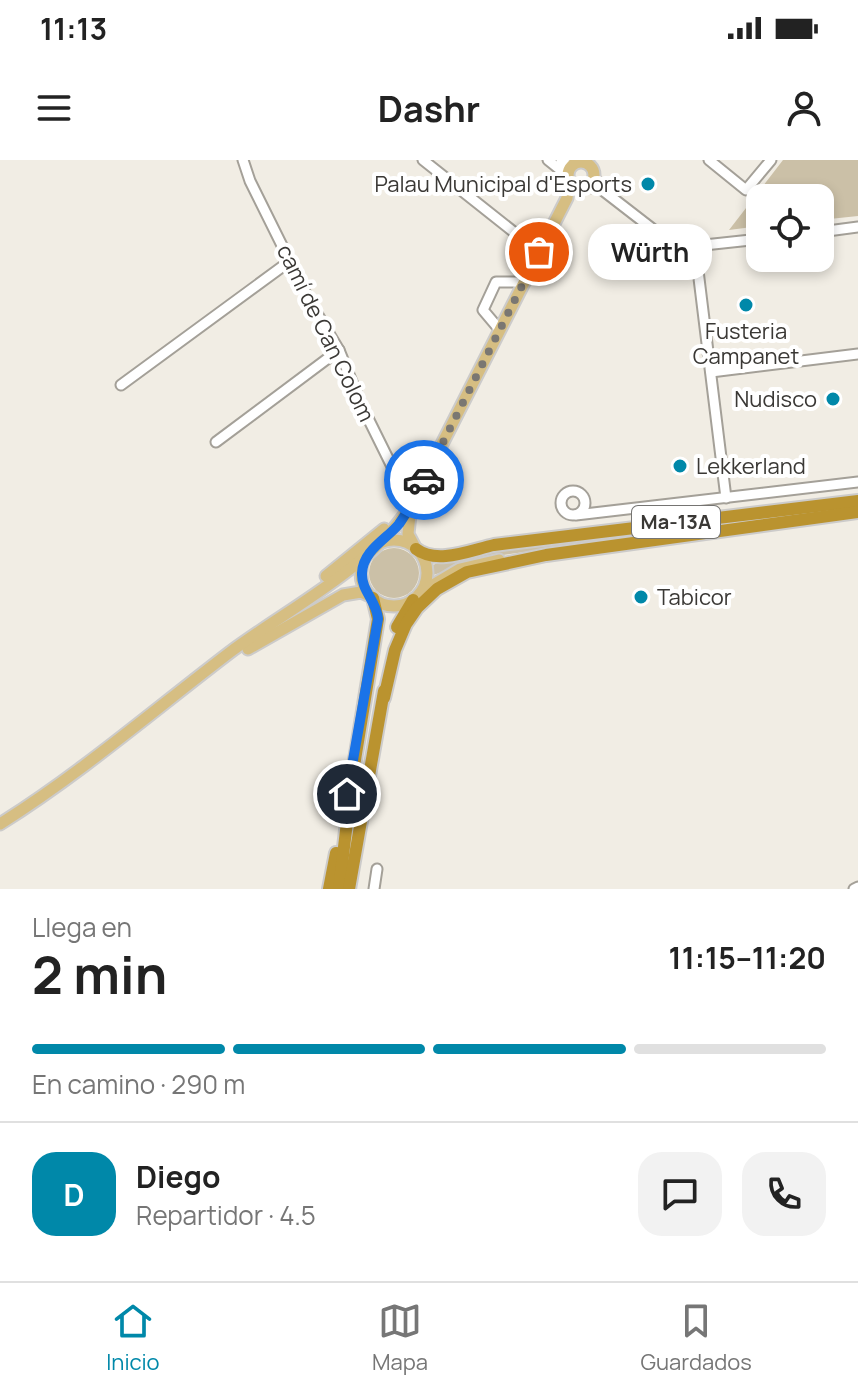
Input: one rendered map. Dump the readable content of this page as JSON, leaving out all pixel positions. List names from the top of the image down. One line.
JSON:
{"streets":{"highway":["Ma-13A"],"street":["camí de Can Colom"]},"places":["Palau Municipal d'Esports","Würth","Fusteria Campanet","Nudisco","Lekkerland","Tabicor"],"page":{"status":"11:13","header":"Dashr","bubble":"Würth","heading":["2 min","Llega en","11:15–11:20"],"panel":["Diego","Repartidor · 4.5"],"bar":"En camino · 290 m","round":"D","tabs":["Inicio","Mapa","Guardados"]}}
